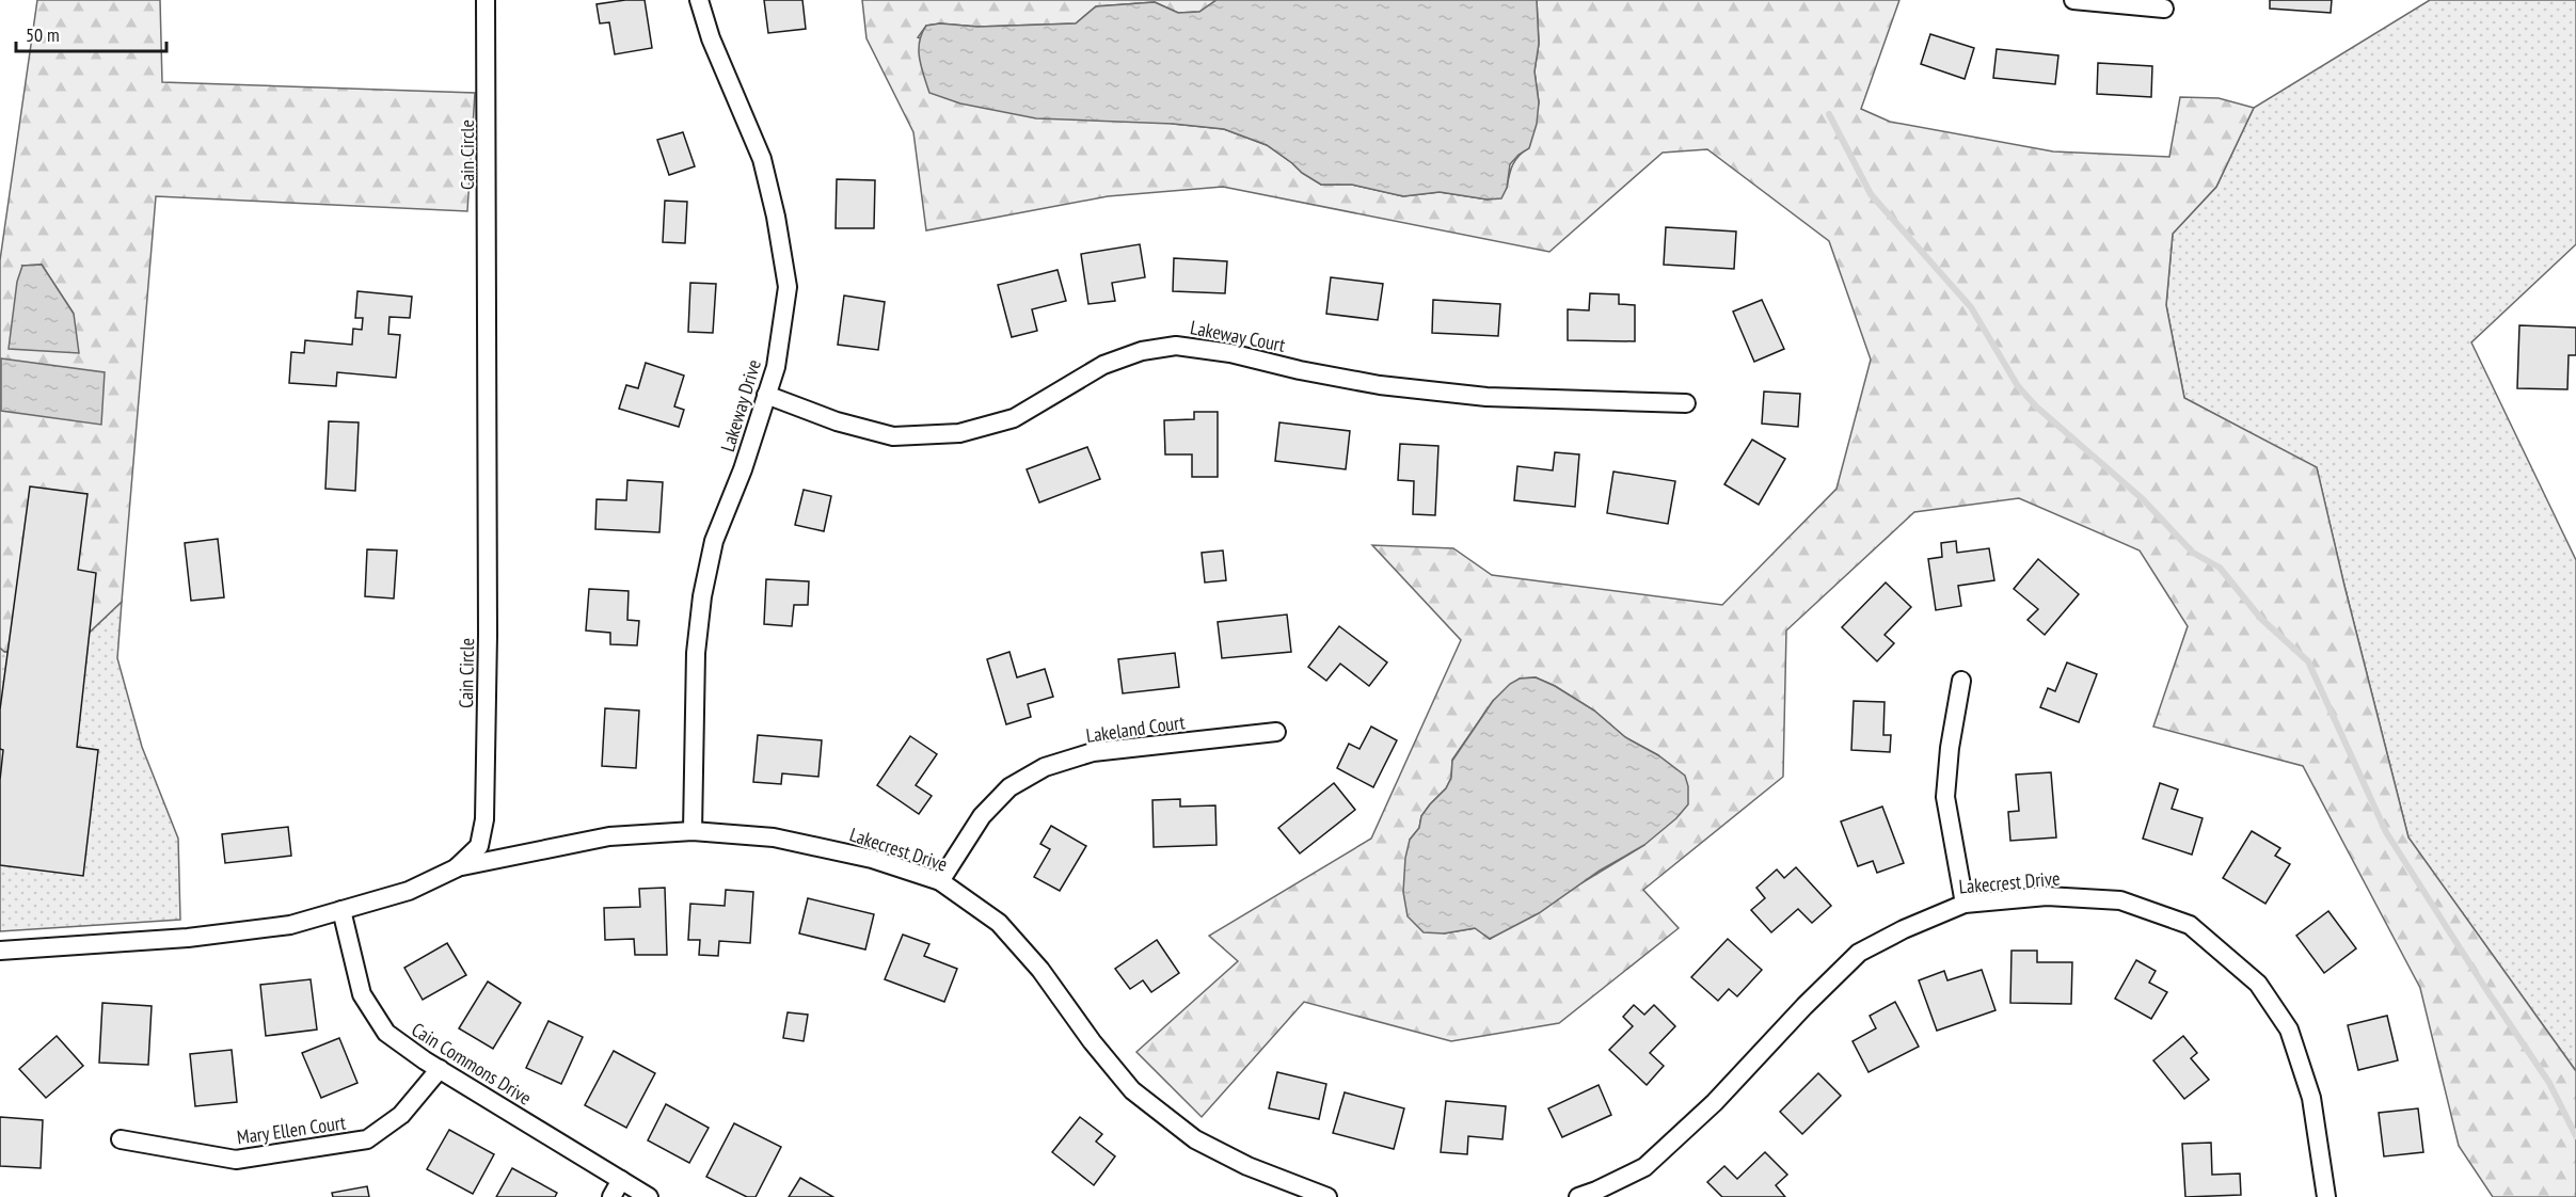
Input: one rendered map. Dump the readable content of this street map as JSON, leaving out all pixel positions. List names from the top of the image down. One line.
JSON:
{"streets":{"street":["Cain Circle","Lakeway Court","Lakeway Drive","Lakeland Court","Lakecrest Drive","Cain Commons Drive","Mary Ellen Court"]},"crossings":[["Cain Circle","Lakecrest Drive"],["Cain Circle","Cain Commons Drive"],["Lakeway Court","Lakeway Drive"],["Lakeway Drive","Lakecrest Drive"],["Lakeland Court","Lakecrest Drive"],["Cain Commons Drive","Mary Ellen Court"]],"scale_bar":"50 m"}
